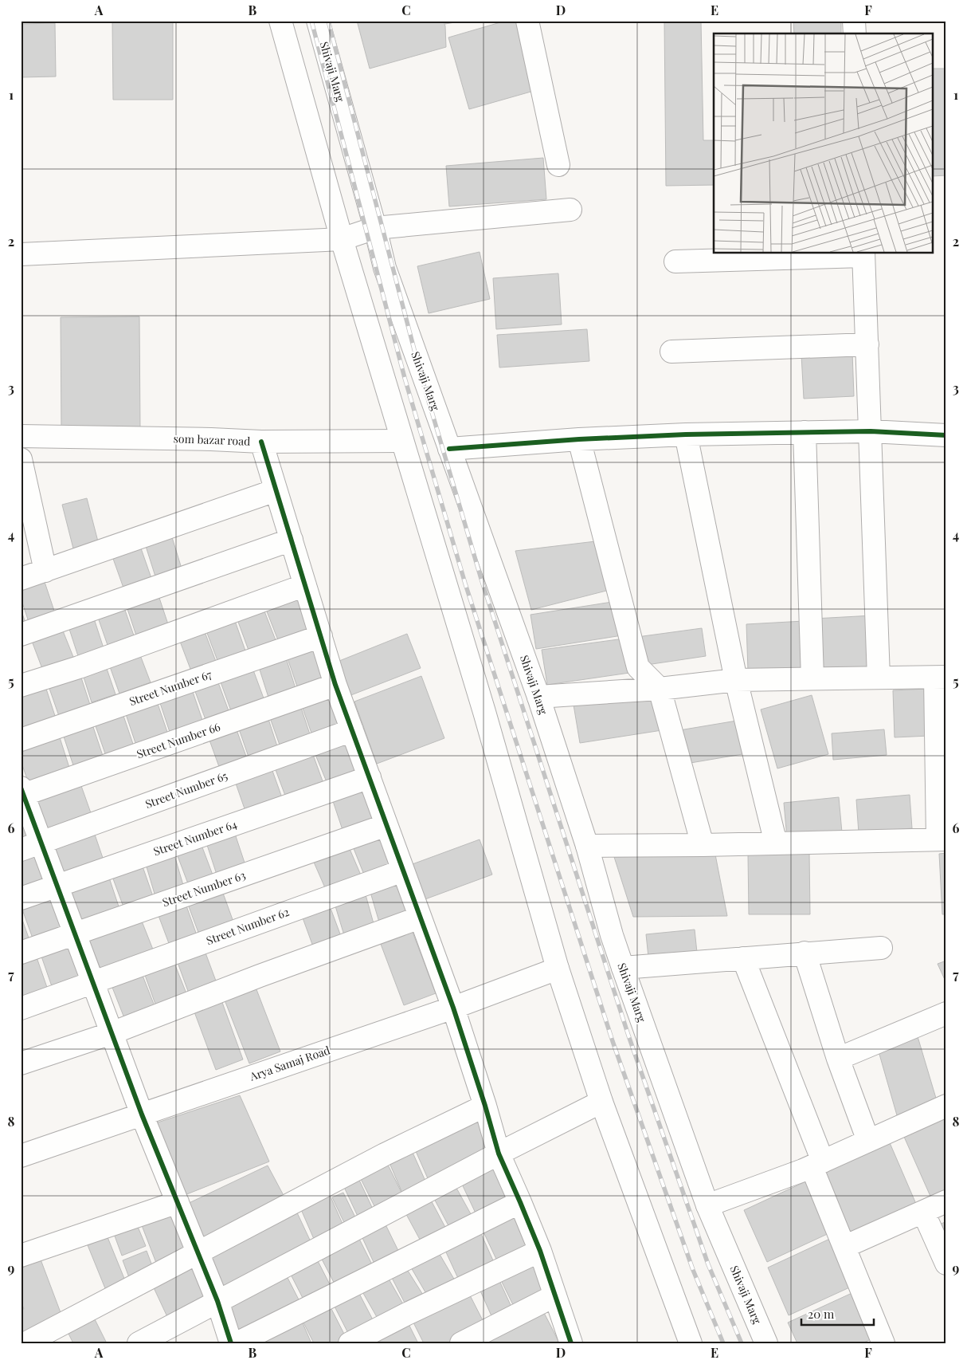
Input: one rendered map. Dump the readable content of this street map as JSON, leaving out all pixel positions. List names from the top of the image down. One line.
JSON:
{"streets":{"street":["Shivaji Marg","som bazar road","Street Number 67","Street Number 66","Street Number 65","Street Number 64","Street Number 63","Street Number 62","Arya Samaj Road"]},"scale_bar":"20 m","grid":{"columns":["A","B","C","D","E","F"],"rows":["1","2","3","4","5","6","7","8","9"]}}
